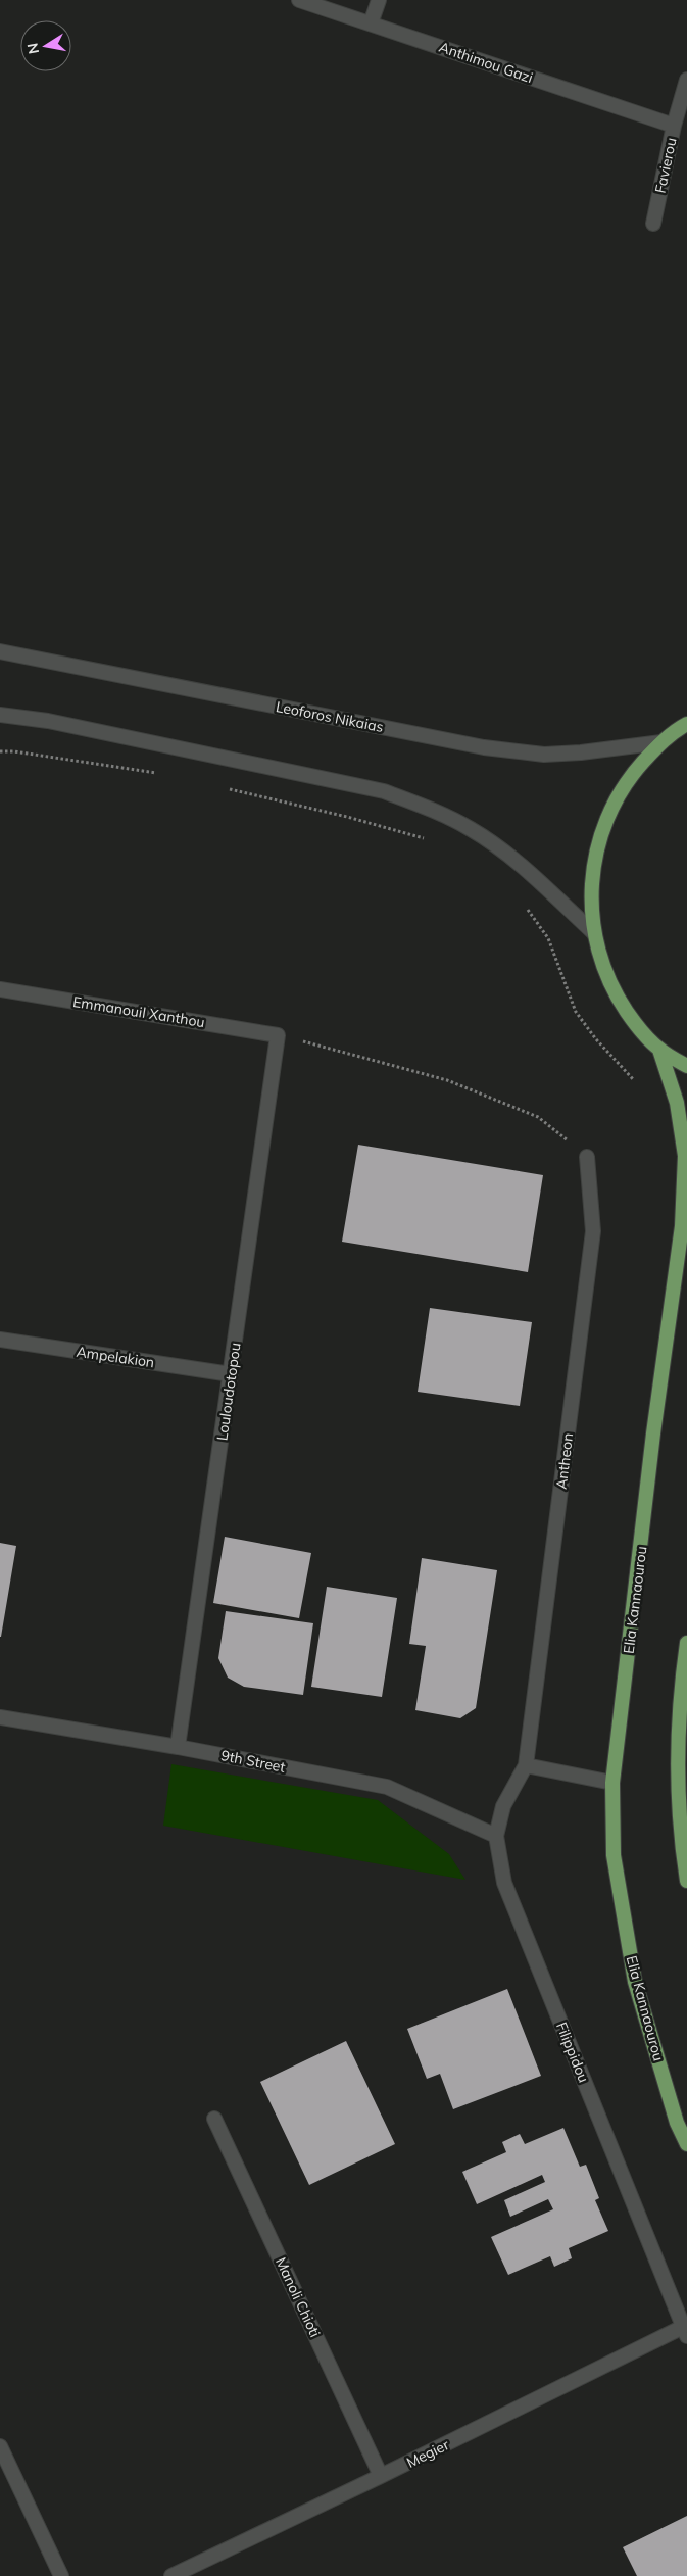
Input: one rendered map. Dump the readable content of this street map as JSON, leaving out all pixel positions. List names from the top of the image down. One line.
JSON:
{"streets":{"main road":["Elia Kannaourou"],"street":["Anthimou Gazi","Favierou","Leoforos Nikaias","Emmanouil Xanthou","Ampelakion","Louloudotopou","Antheon","9th Street","Filippidou","Manoli Chioti","Megier"]},"crossings":[["Anthimou Gazi","Favierou"],["Emmanouil Xanthou","Louloudotopou"],["Ampelakion","Louloudotopou"],["Louloudotopou","9th Street"],["Antheon","Filippidou"],["9th Street","Filippidou"],["Filippidou","Megier"],["Manoli Chioti","Megier"]],"north":"left"}
